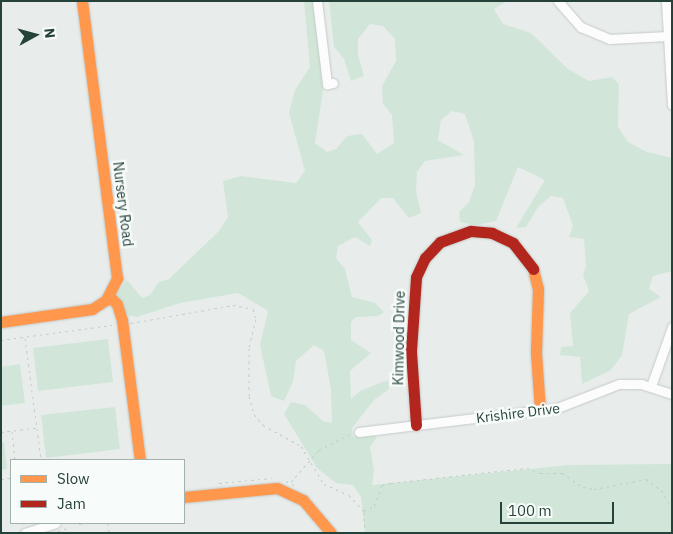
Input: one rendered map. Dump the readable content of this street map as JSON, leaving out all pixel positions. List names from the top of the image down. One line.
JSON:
{"streets":{"street":["Nursery Road","Kimwood Drive","Krishire Drive"]},"crossings":[["Kimwood Drive","Krishire Drive"]],"legend":["Slow","Jam"],"scale_bar":"100 m","north":"right"}
